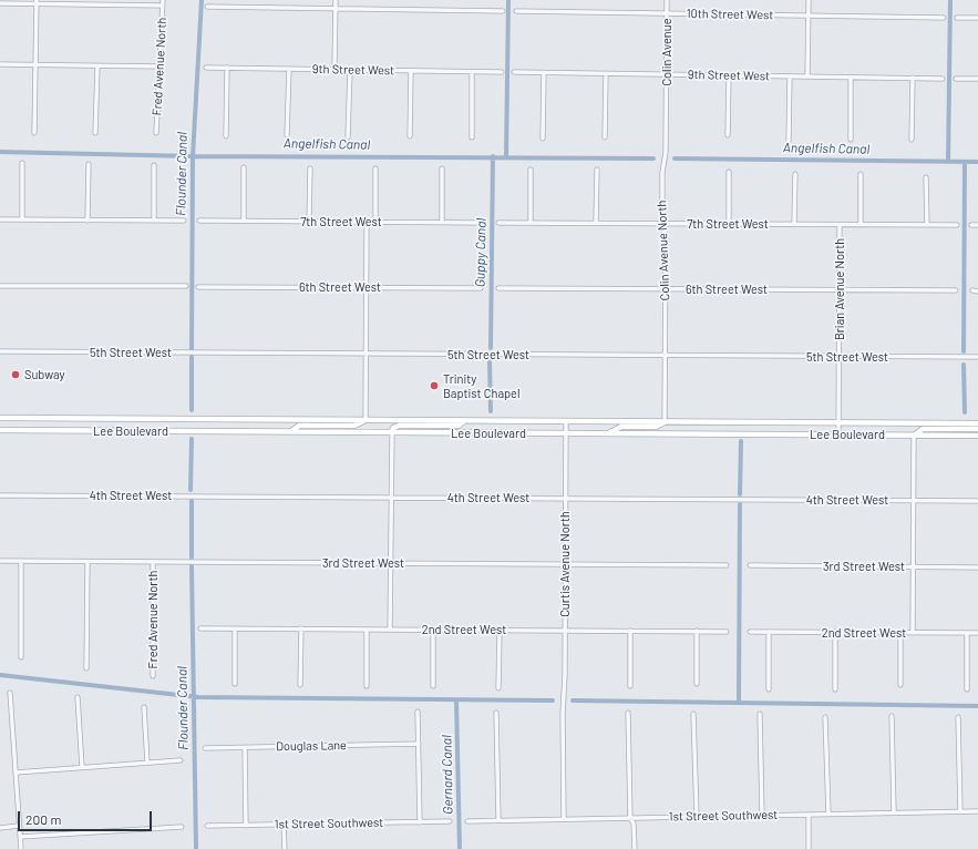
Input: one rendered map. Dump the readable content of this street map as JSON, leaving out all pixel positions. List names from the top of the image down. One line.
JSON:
{"streets":{"main road":["Lee Boulevard"],"street":["10th Street West","Colin Avenue","Fred Avenue North","9th Street West","7th Street West","Colin Avenue North","6th Street West","Brian Avenue North","5th Street West","4th Street West","3rd Street West","Curtis Avenue North","2nd Street West","Douglas Lane","1st Street Southwest"]},"crossings":[["10th Street West","Colin Avenue"],["Colin Avenue","9th Street West"],["Colin Avenue","Colin Avenue North"],["Fred Avenue North","3rd Street West"],["7th Street West","Colin Avenue North"],["7th Street West","Brian Avenue North"],["Colin Avenue North","6th Street West"],["Colin Avenue North","5th Street West"],["Colin Avenue North","Lee Boulevard"],["6th Street West","Brian Avenue North"],["Brian Avenue North","5th Street West"],["Brian Avenue North","Lee Boulevard"],["Lee Boulevard","Curtis Avenue North"],["4th Street West","Curtis Avenue North"],["3rd Street West","Curtis Avenue North"],["Curtis Avenue North","2nd Street West"],["Curtis Avenue North","1st Street Southwest"]],"water":["Angelfish Canal","Flounder Canal","Guppy Canal","Gernard Canal"],"places":["Subway","Trinity Baptist Chapel"],"scale_bar":"200 m"}
